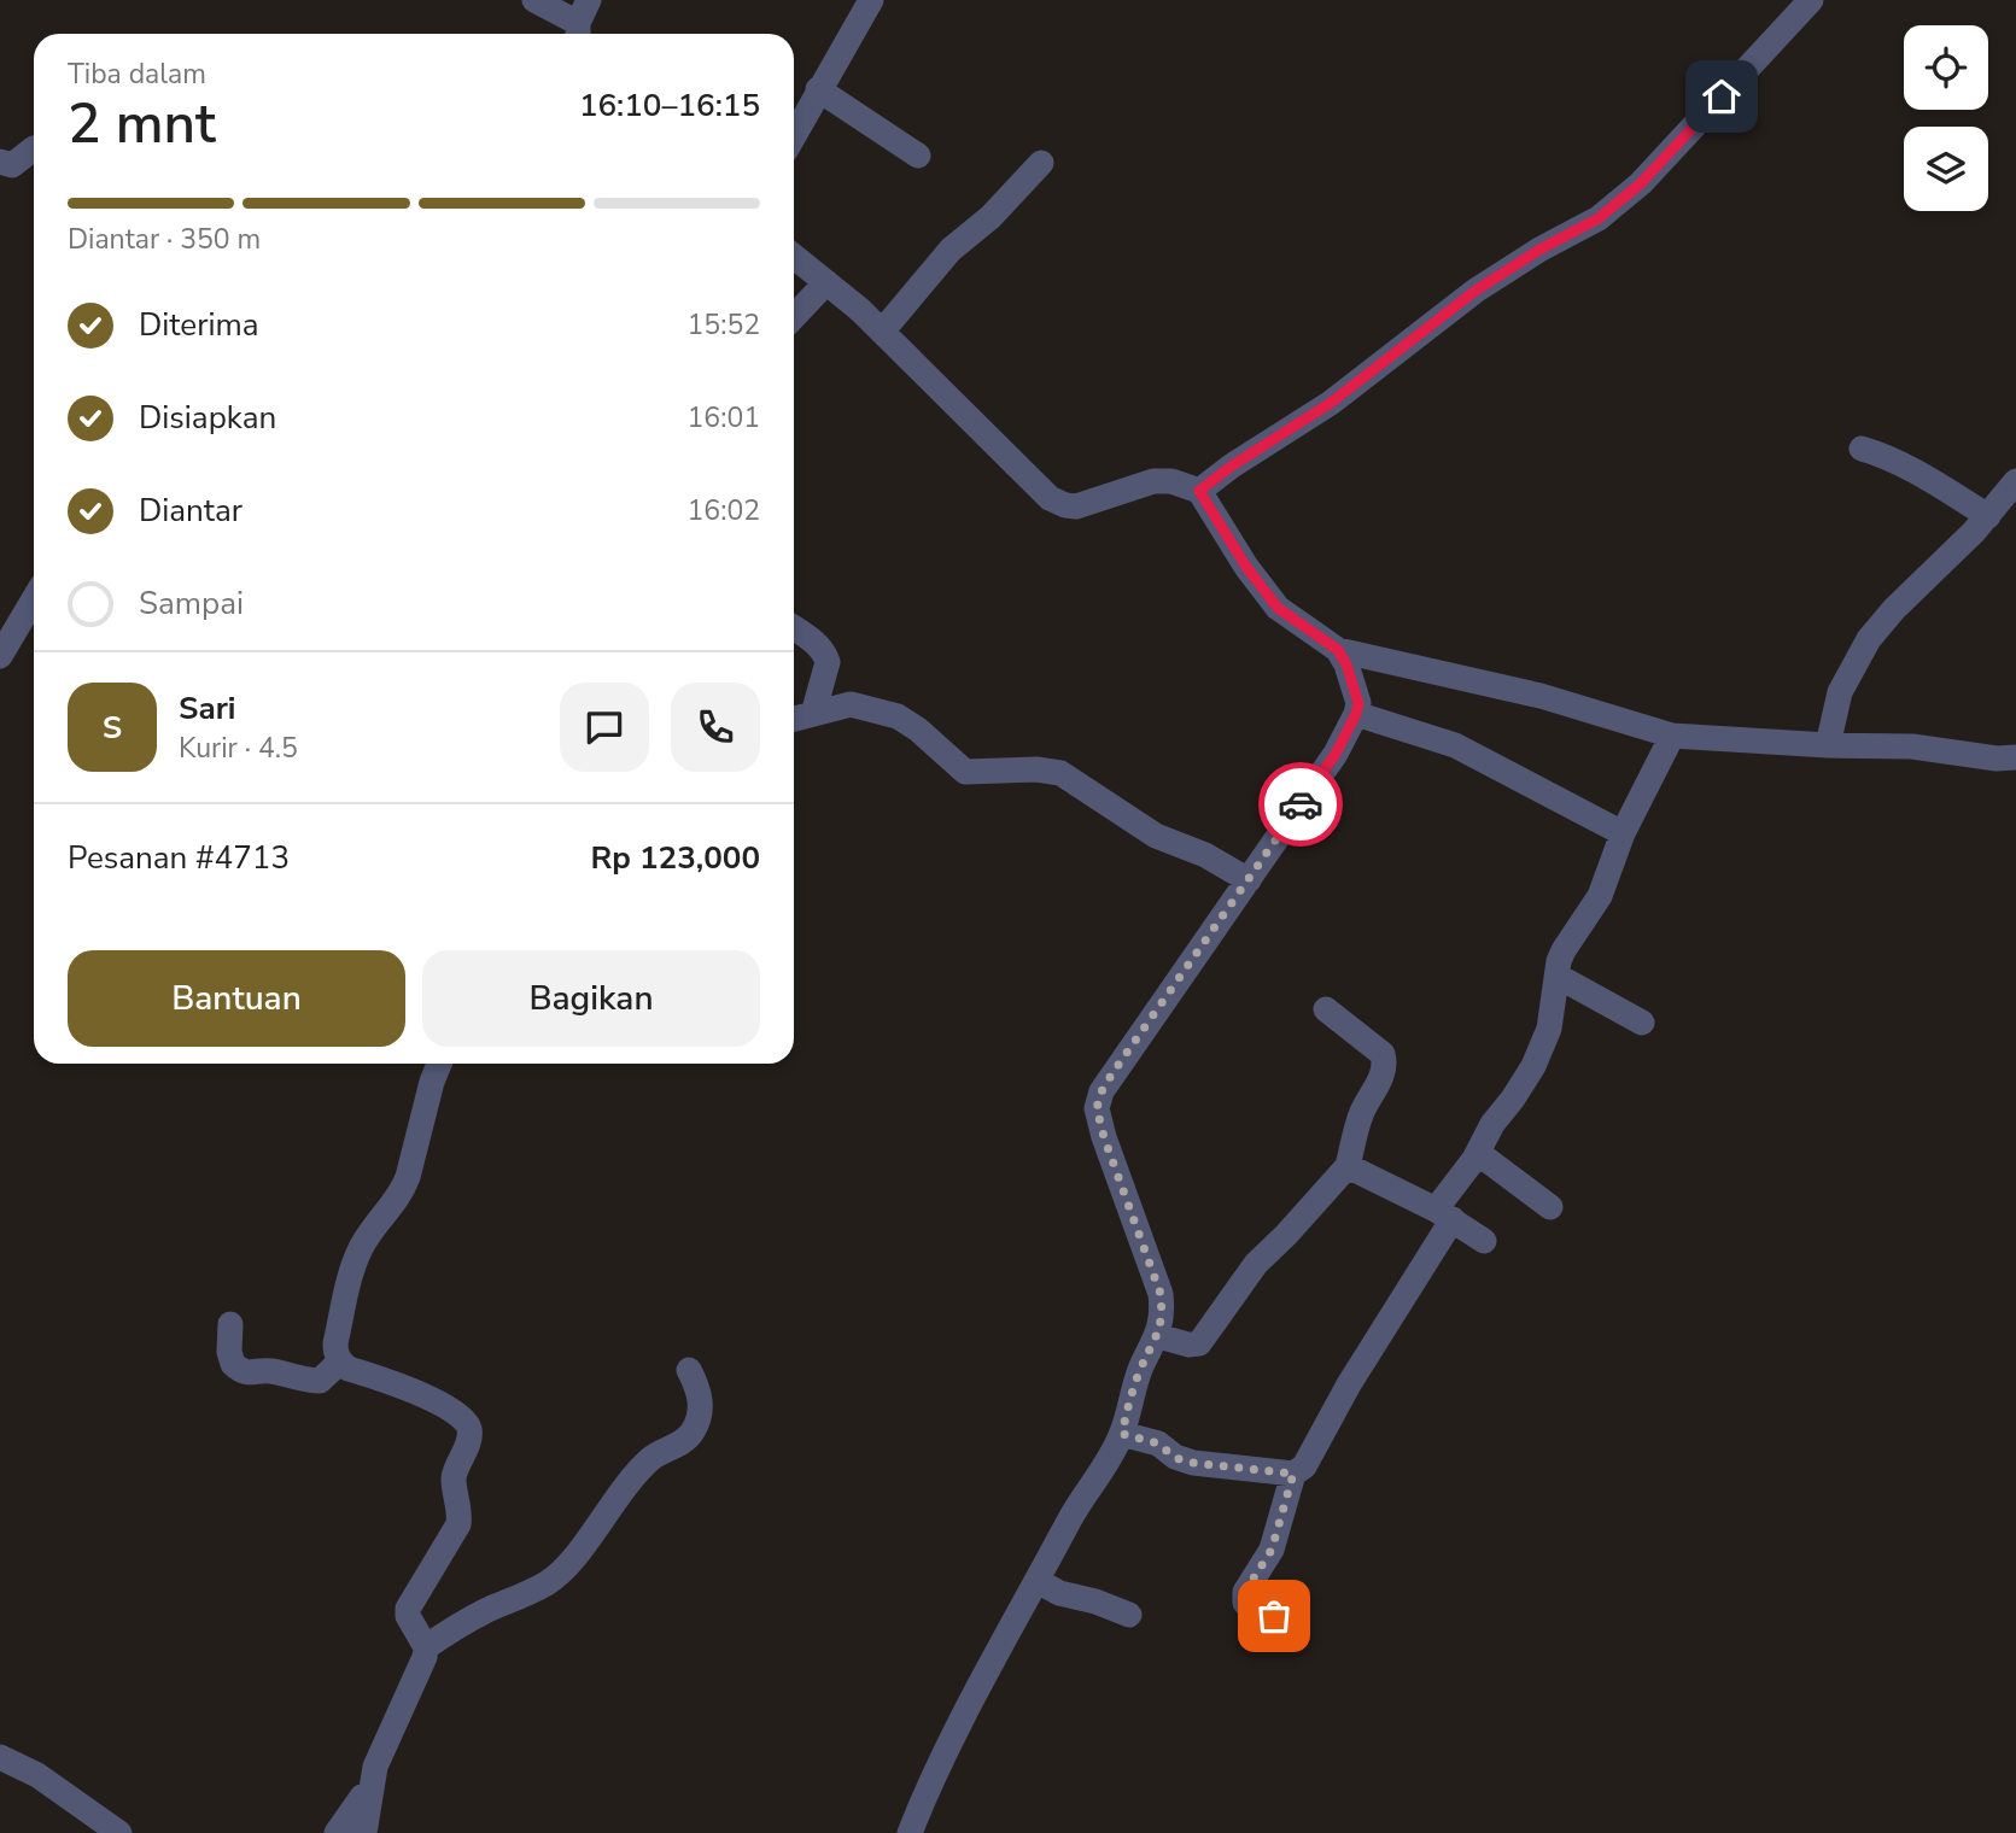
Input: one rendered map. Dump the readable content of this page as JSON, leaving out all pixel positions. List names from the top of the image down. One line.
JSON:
{"page":{"heading":["2 mnt","Tiba dalam","16:10–16:15"],"panel":["Sari","Kurir · 4.5","Pesanan #4713","Rp 123,000"],"bar":"Diantar · 350 m","list":[["Diterima","15:52"],["Disiapkan","16:01"],["Diantar","16:02"],"Sampai"],"round":"S","buttons":["Bantuan","Bagikan"]}}
